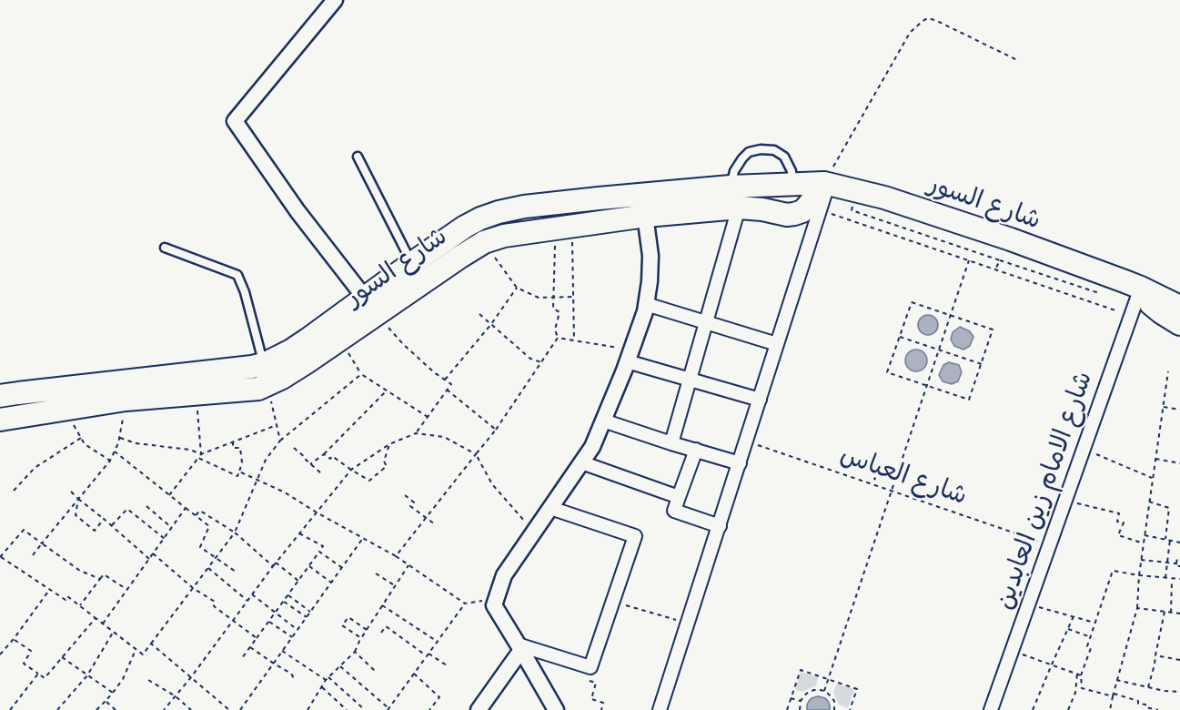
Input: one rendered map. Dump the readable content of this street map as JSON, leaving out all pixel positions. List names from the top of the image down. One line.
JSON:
{"streets":{"main road":["شارع السور"],"street":["شارع الامام زين العابدين"],"path":["شارع العباس"]},"crossings":[["شارع السور","شارع الامام زين العابدين"],["شارع العباس","شارع الامام زين العابدين"]]}
